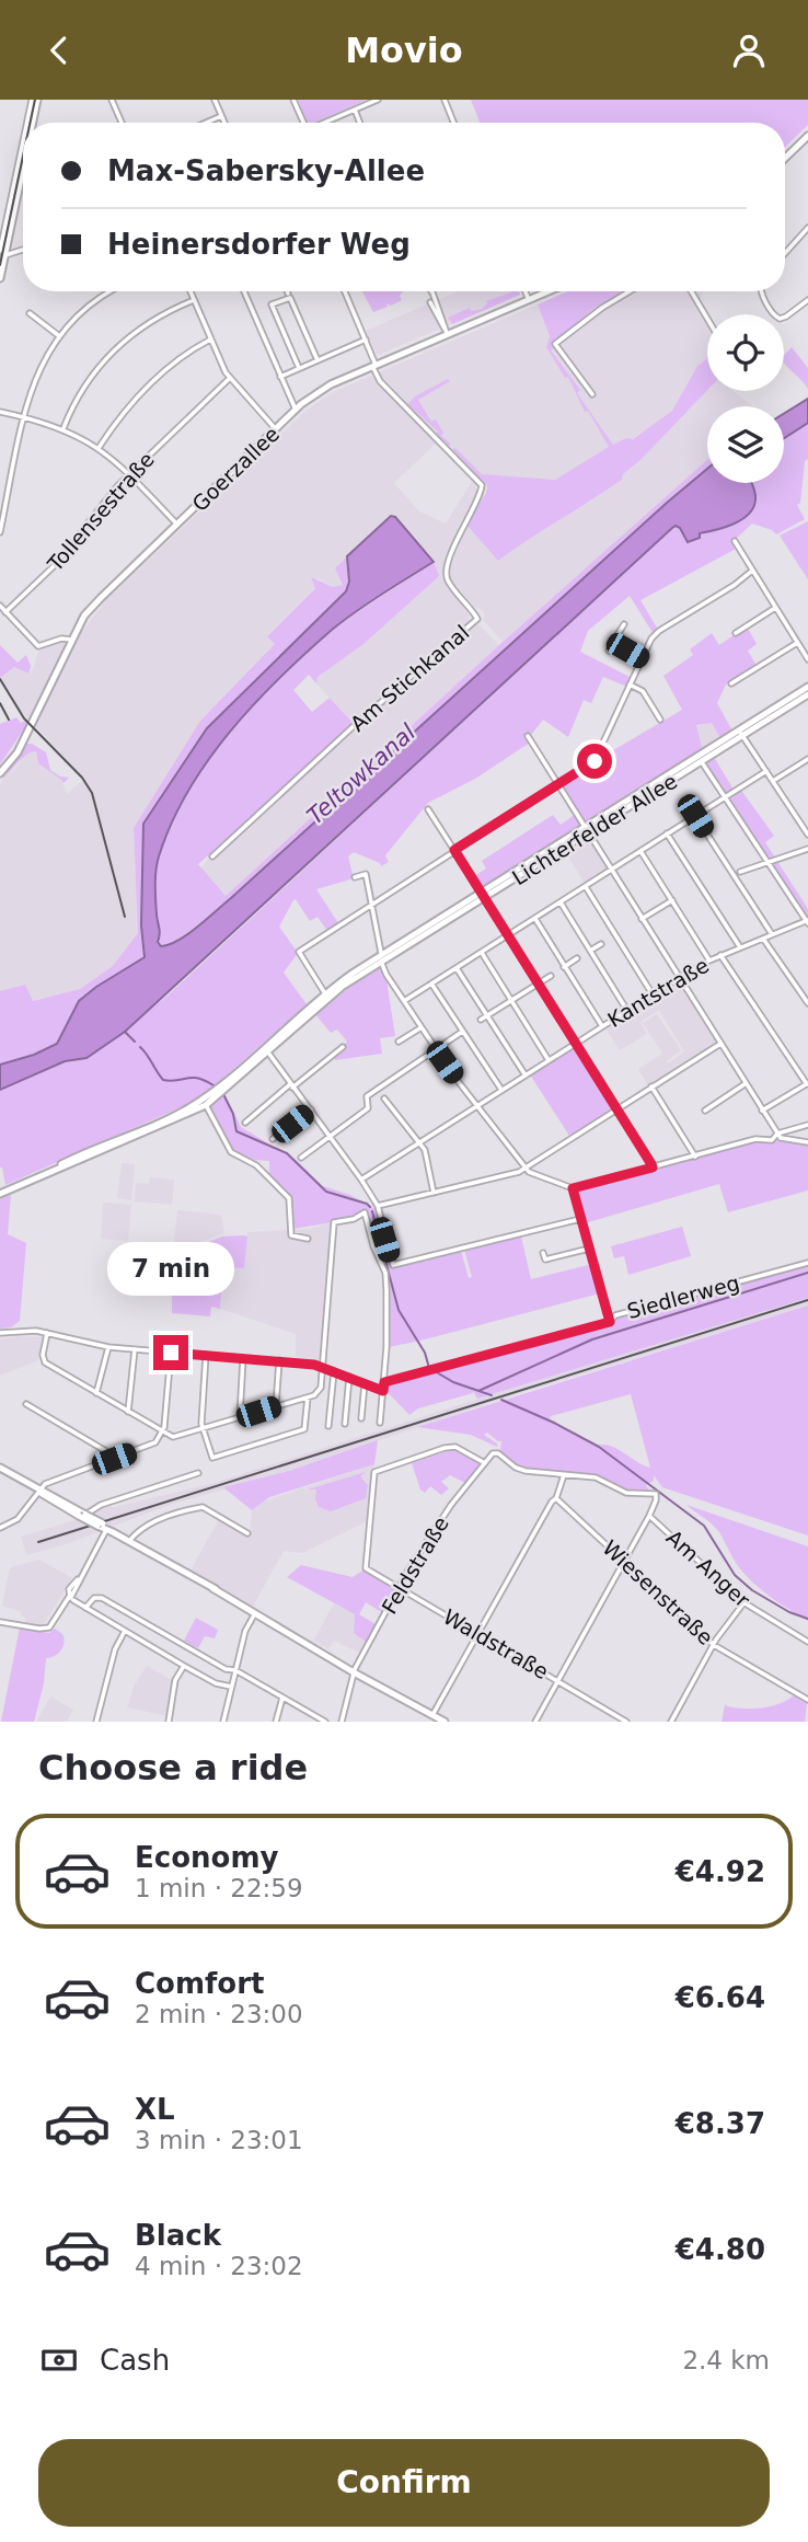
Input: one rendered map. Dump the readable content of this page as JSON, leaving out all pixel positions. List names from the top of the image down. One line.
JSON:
{"streets":{"main road":["Goerzallee","Lichterfelder Allee"],"street":["Tollensestraße","Am Stichkanal","Kantstraße","Siedlerweg","Feldstraße","Am Anger","Wiesenstraße","Waldstraße"]},"crossings":[["Goerzallee","Am Stichkanal"],["Feldstraße","Waldstraße"]],"water":["Teltowkanal"],"page":{"header":"Movio","banner":["Max-Sabersky-Allee","Heinersdorfer Weg"],"bubble":"7 min","heading":"Choose a ride","list":[{"name":"Economy","note":"1 min · 22:59","value":"€4.92"},{"name":"Comfort","note":"2 min · 23:00","value":"€6.64"},{"name":"XL","note":"3 min · 23:01","value":"€8.37"},{"name":"Black","note":"4 min · 23:02","value":"€4.80"}],"pay":["Cash","2.4 km"],"buttons":"Confirm"}}
